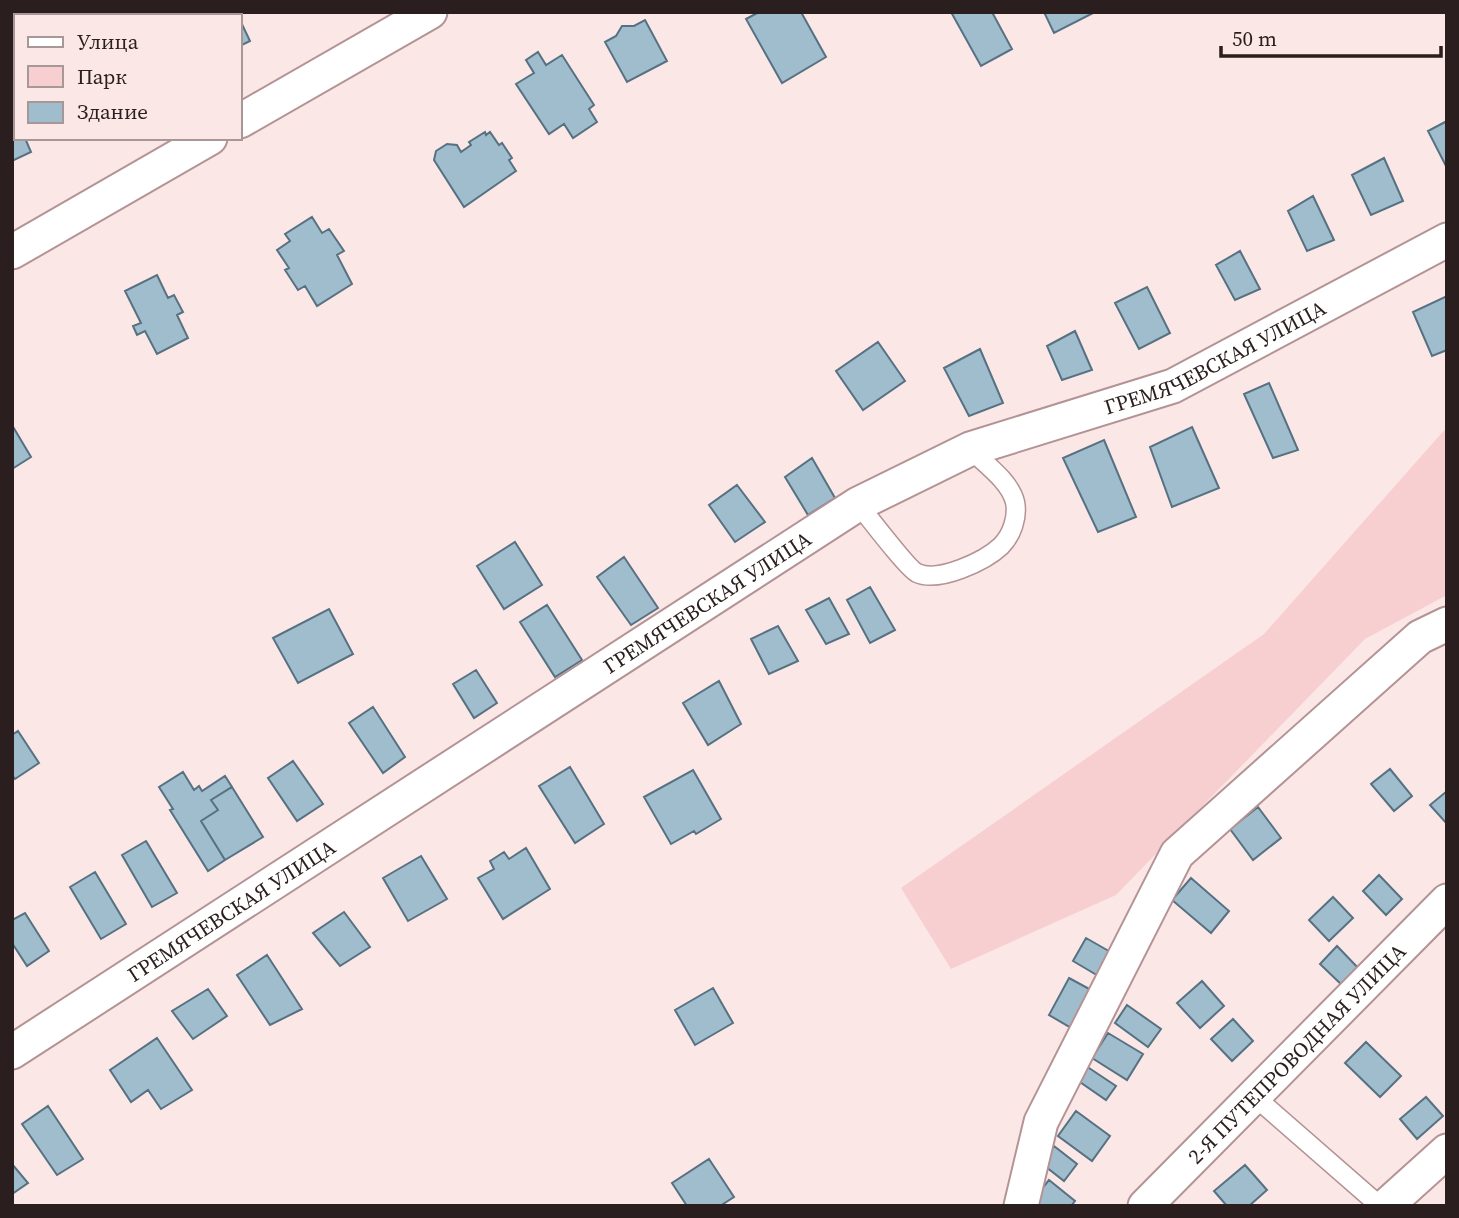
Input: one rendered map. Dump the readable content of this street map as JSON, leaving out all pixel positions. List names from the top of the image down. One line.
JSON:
{"streets":{"street":["ГРЕМЯЧЕВСКАЯ УЛИЦА","2-Я ПУТЕПРОВОДНАЯ УЛИЦА"]},"legend":["Улица","Парк","Здание"],"scale_bar":"50 m"}
